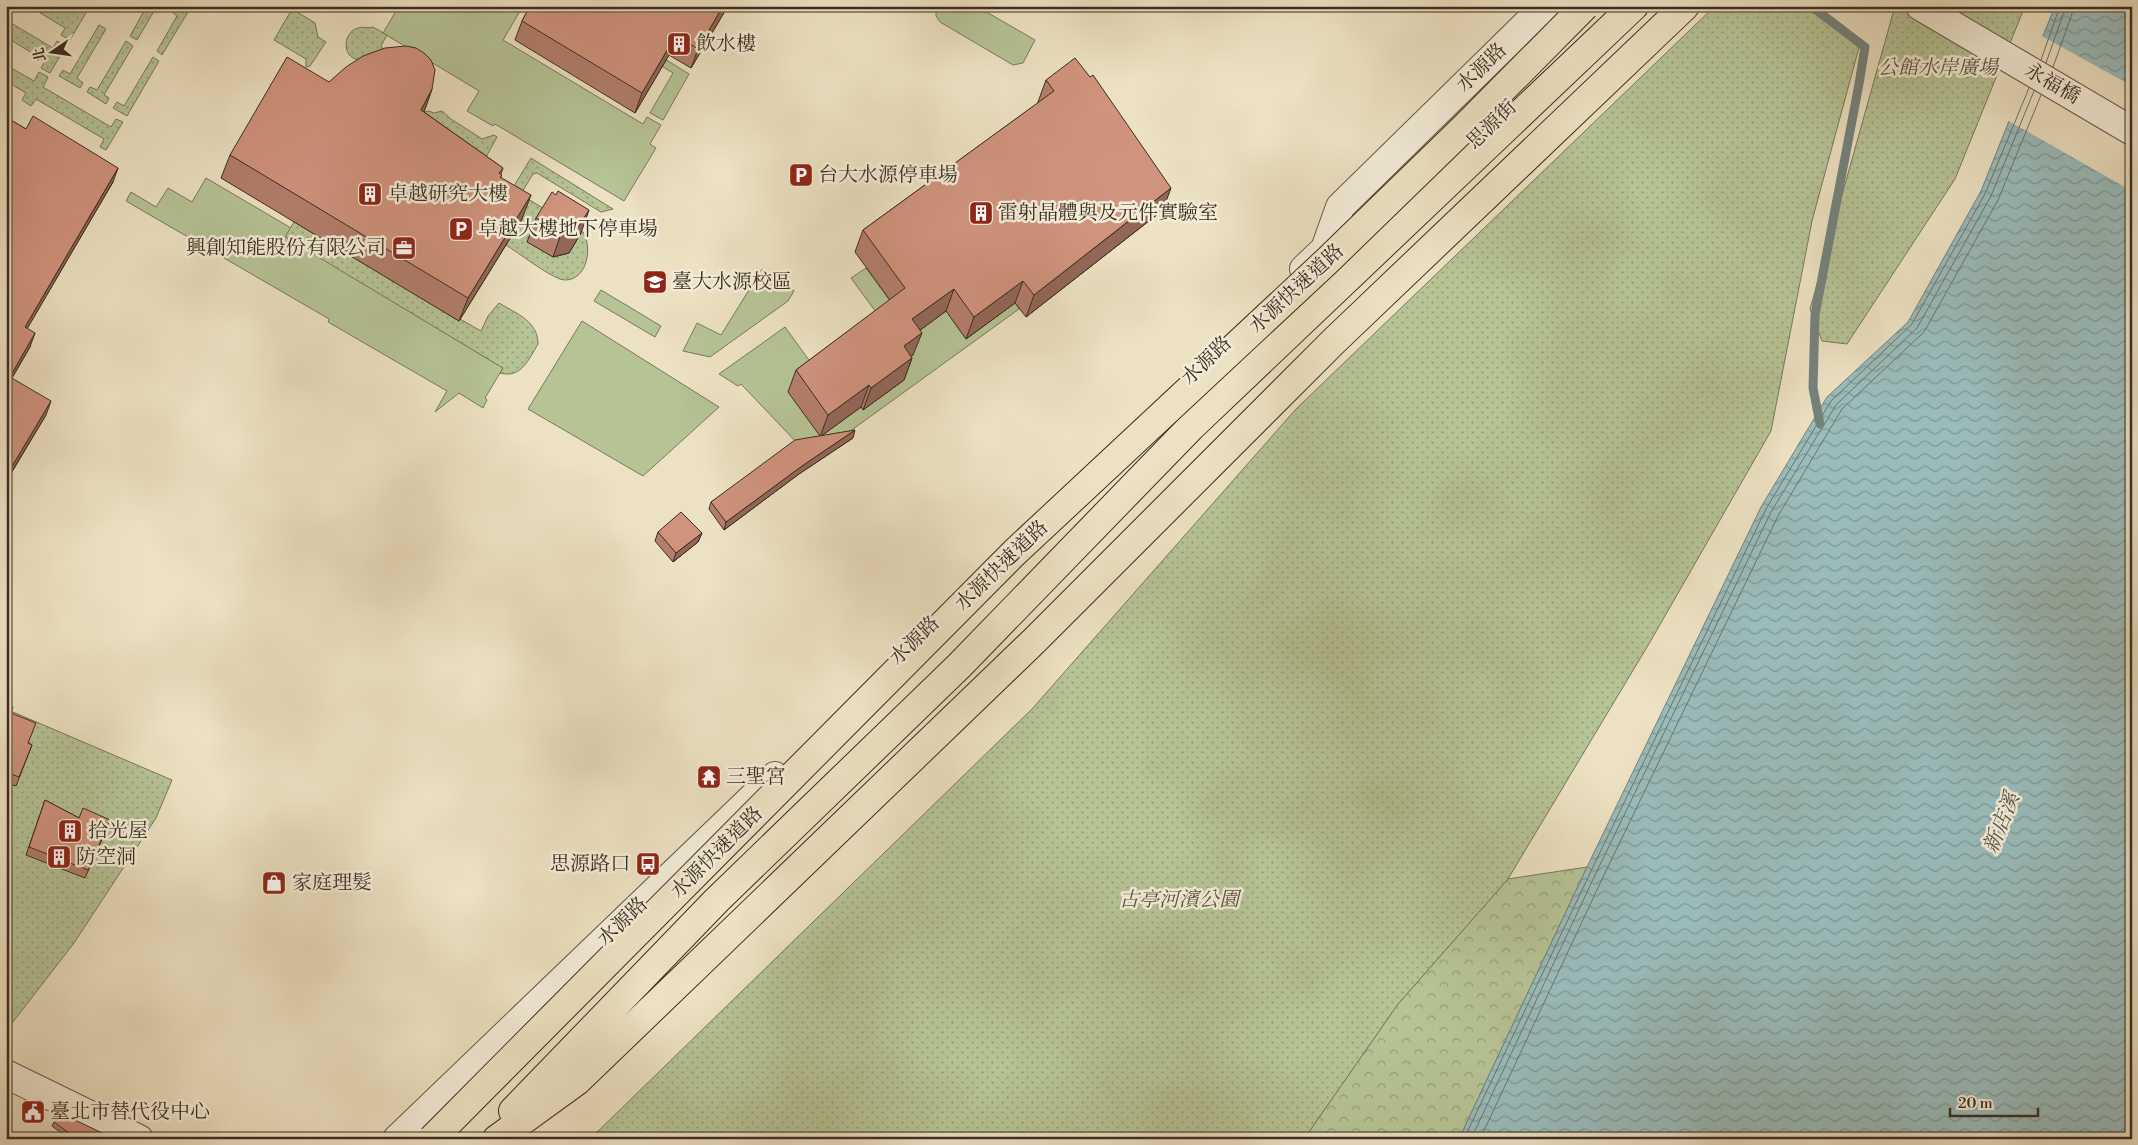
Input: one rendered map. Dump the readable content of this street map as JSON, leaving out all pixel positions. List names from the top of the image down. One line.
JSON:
{"streets":{"highway":["水源快速道路"],"street":["水源路","永福橋","思源街"]},"water":["新店溪"],"parks":["公館水岸廣場","古亭河濱公園"],"places":{"building":["飲水樓","卓越研究大樓","雷射晶體與及元件實驗室","拾光屋","防空洞"],"parking":["台大水源停車場","卓越大樓地下停車場"],"office":["興創知能股份有限公司"],"school or university":["臺大水源校區"],"temple":["三聖宮"],"bus stop":["思源路口"],"shop":["家庭理髮"],"public building":["臺北市替代役中心"]},"scale_bar":"20 m","north":"left"}
